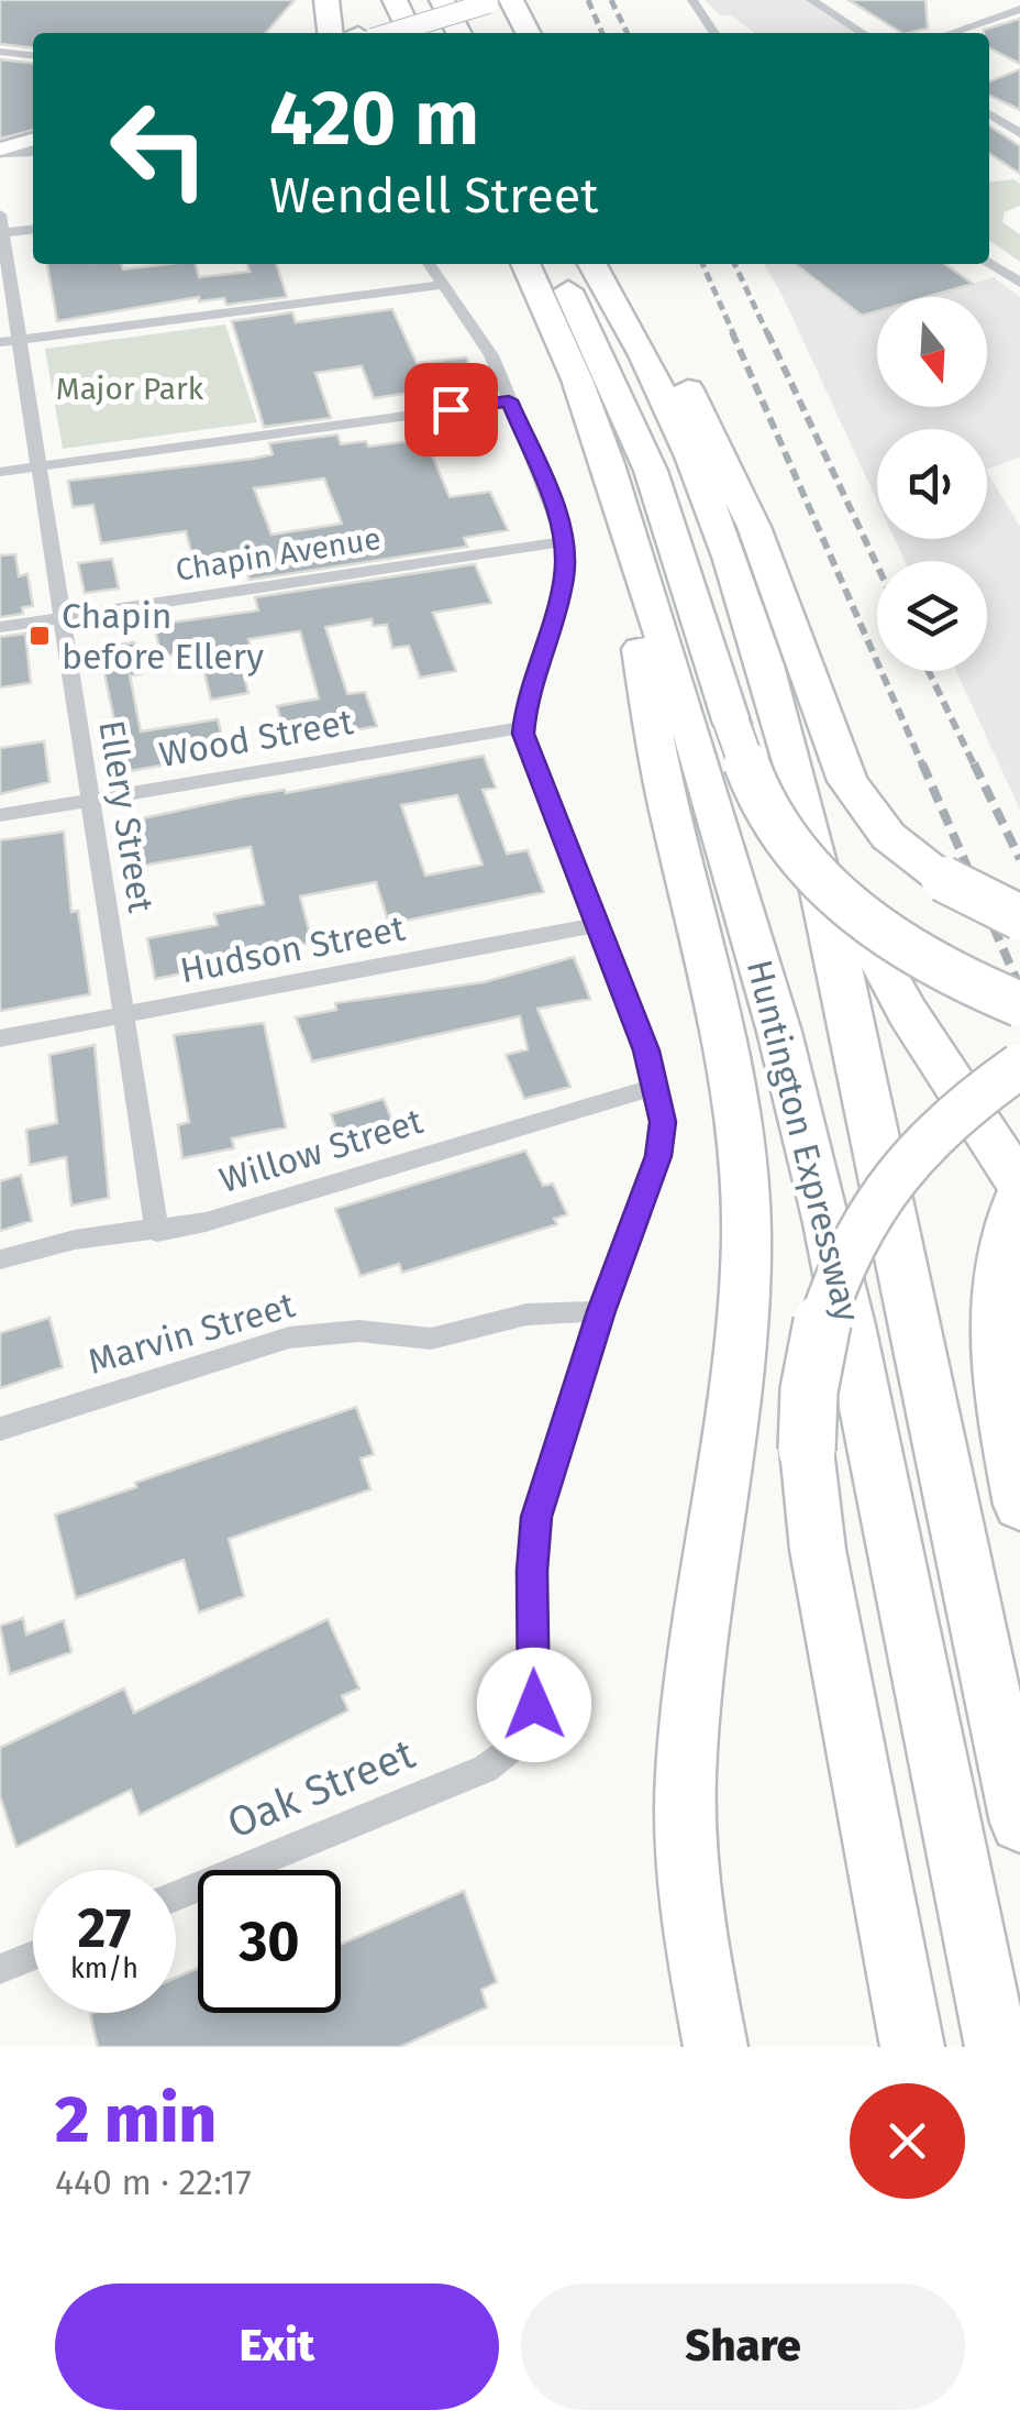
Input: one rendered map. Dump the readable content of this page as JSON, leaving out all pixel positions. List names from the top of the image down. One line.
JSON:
{"streets":{"highway":["Huntington Expressway"],"street":["Chapin Avenue","Wood Street","Ellery Street","Hudson Street","Willow Street","Marvin Street","Oak Street"]},"crossings":[["Chapin Avenue","Ellery Street"],["Wood Street","Ellery Street"],["Ellery Street","Hudson Street"],["Ellery Street","Willow Street"],["Marvin Street","Oak Street"]],"parks":["Major Park"],"places":{"transit":["Chapin before Ellery"]},"north":"bottom","page":{"turn":["420 m","Wendell Street"],"speed":"27 km/h","limit":"30","heading":["2 min","440 m · 22:17"],"buttons":["Exit","Share"]}}
